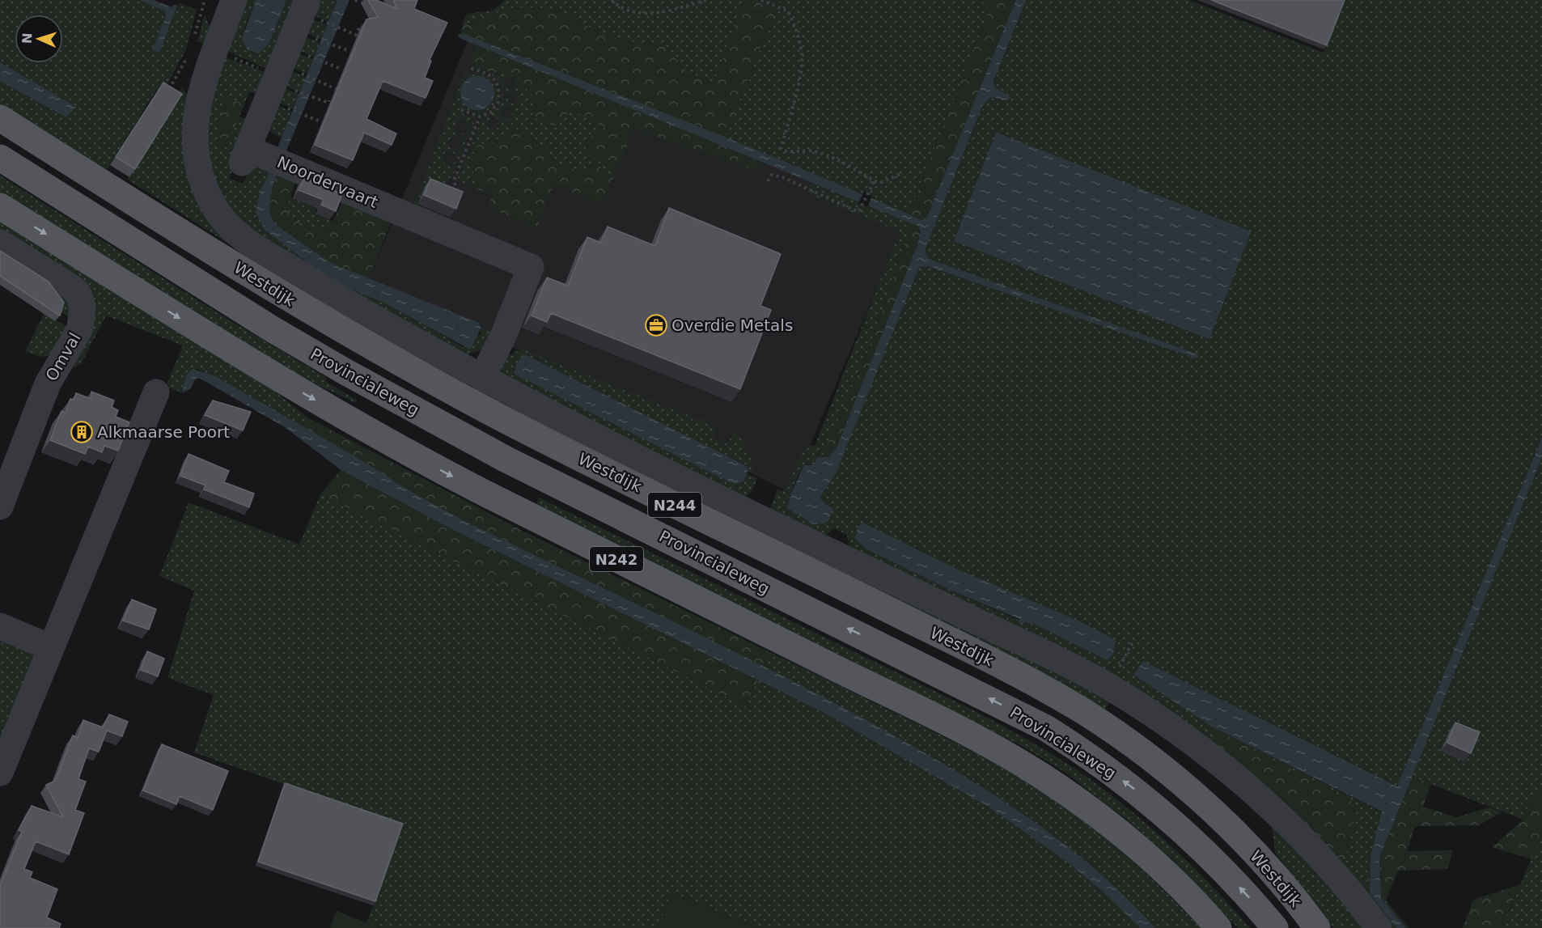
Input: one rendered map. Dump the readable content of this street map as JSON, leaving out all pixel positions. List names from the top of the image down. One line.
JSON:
{"streets":{"main road":["Westdijk","Provincialeweg","N244","N242"],"street":["Noordervaart","Omval"]},"crossings":[["Noordervaart","Westdijk"]],"places":{"office":["Overdie Metals"],"building":["Alkmaarse Poort"]},"north":"left"}
